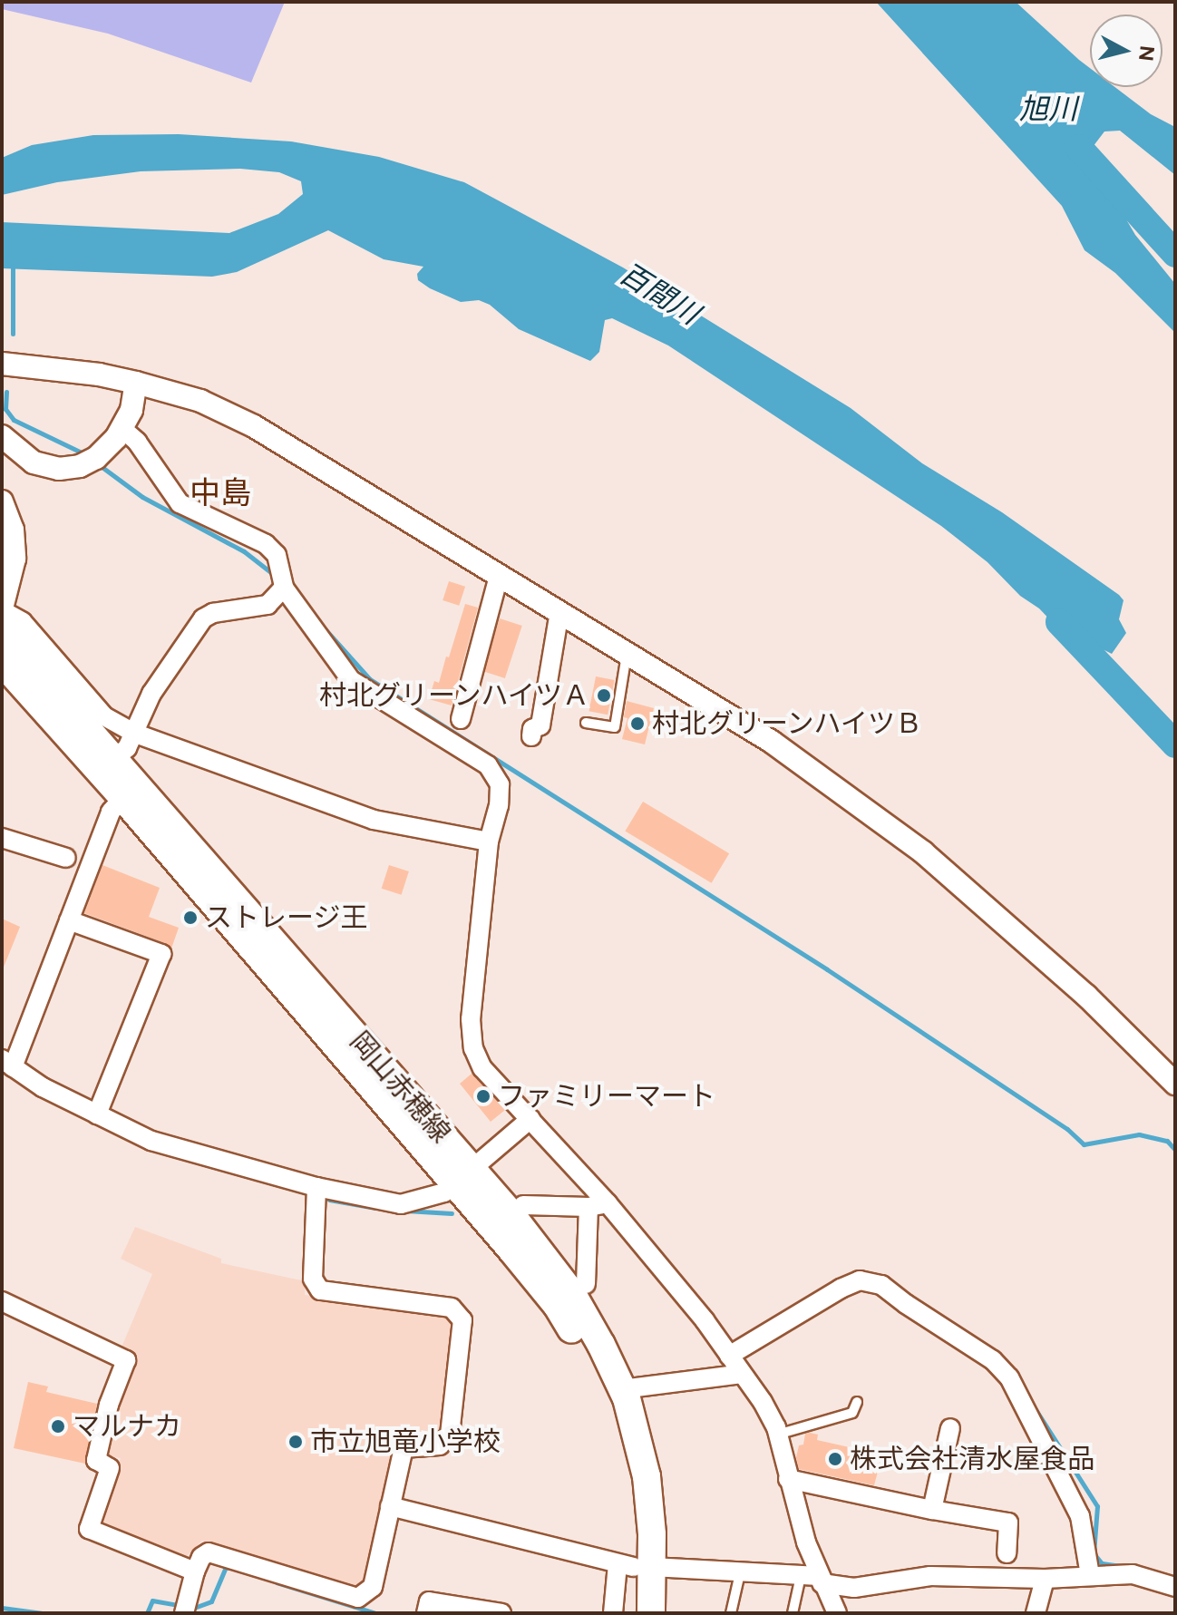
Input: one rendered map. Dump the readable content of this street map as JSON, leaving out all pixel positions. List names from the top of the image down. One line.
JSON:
{"streets":{"main road":["岡山赤穂線"]},"districts":["中島"],"water":["旭川","百間川"],"places":["村北グリーンハイツＡ","村北グリーンハイツＢ","ストレージ王","ファミリーマート","マルナカ","市立旭竜小学校","株式会社清水屋食品"],"north":"right"}
